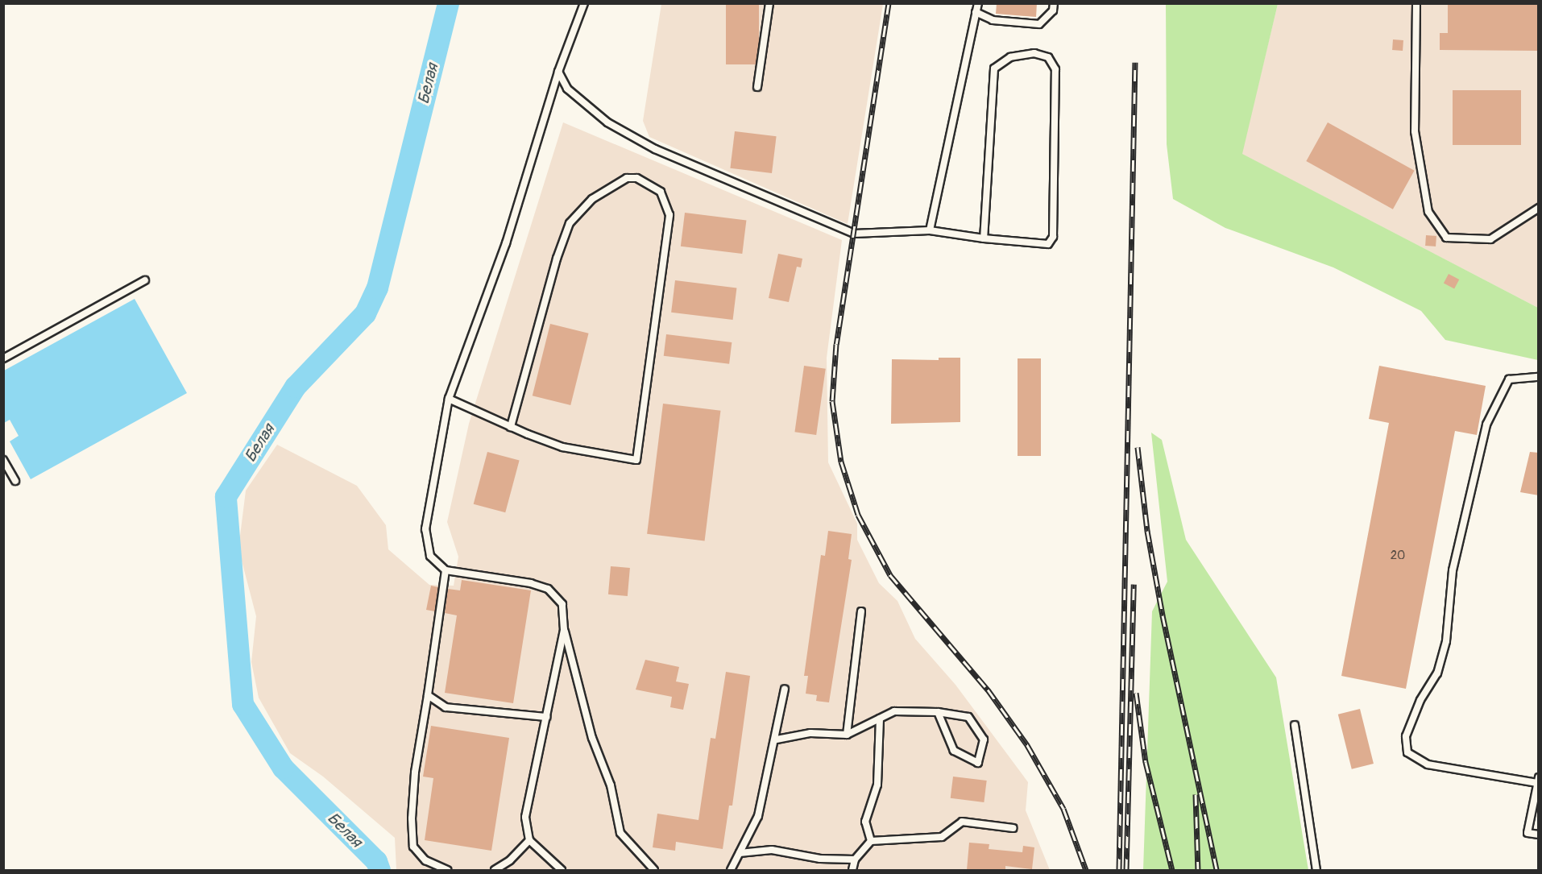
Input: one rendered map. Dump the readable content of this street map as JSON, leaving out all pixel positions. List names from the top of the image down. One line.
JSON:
{"water":["Белая"],"house_numbers":["20"]}
